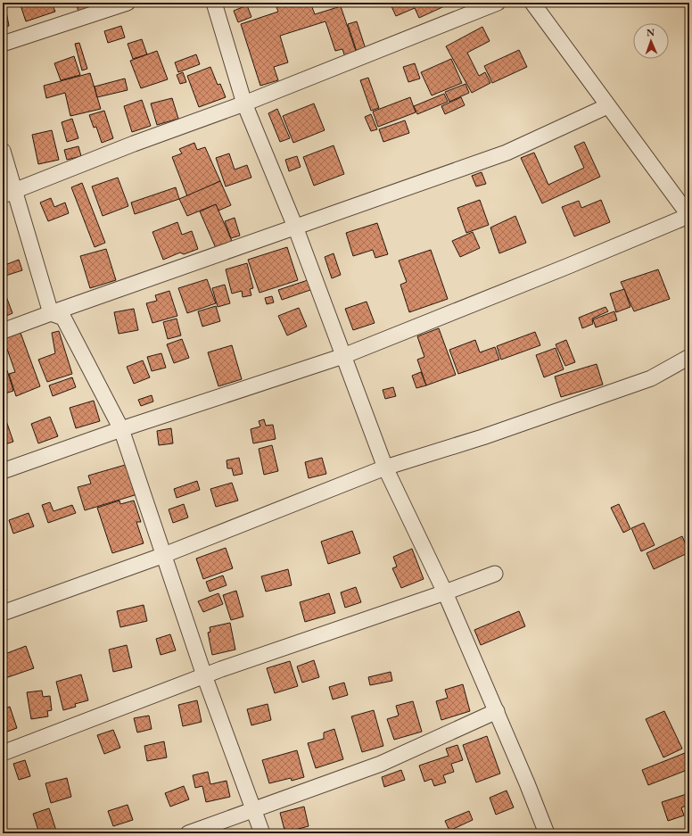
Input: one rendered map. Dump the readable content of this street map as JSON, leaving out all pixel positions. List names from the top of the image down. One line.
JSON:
{"north":"top"}
